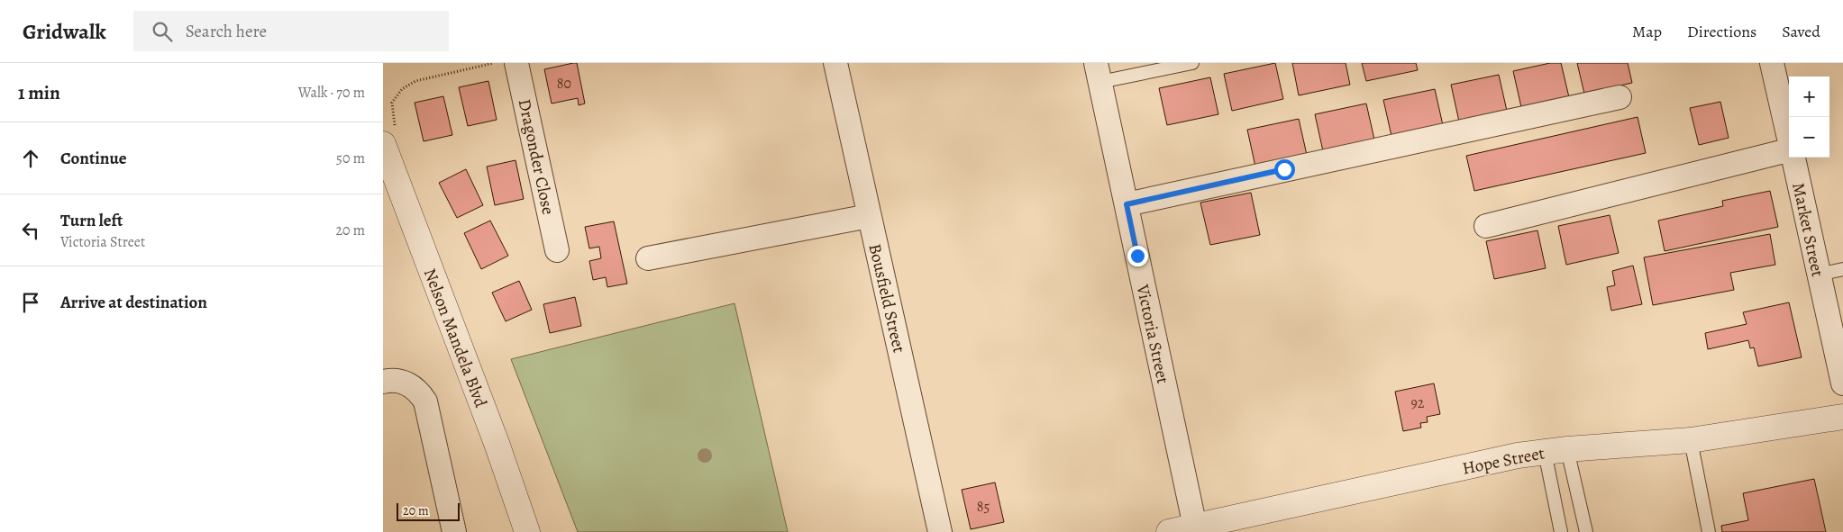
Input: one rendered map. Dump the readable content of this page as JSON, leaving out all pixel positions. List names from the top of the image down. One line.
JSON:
{"streets":{"street":["Dragonder Close","Market Street","Bousfield Street","Victoria Street","Nelson Mandela Blvd","Hope Street"]},"crossings":[["Victoria Street","Hope Street"]],"house_numbers":["80","92","85"],"scale_bar":"20 m","page":{"header":"Gridwalk","search":"Search here","nav":["Map","Directions","Saved"],"heading":["1 min","Walk · 70 m"],"map_buttons":["+","−"],"list":[["Continue","50 m"],["Turn left","Victoria Street","20 m"],"Arrive at destination"],"scale":"20 m"}}
